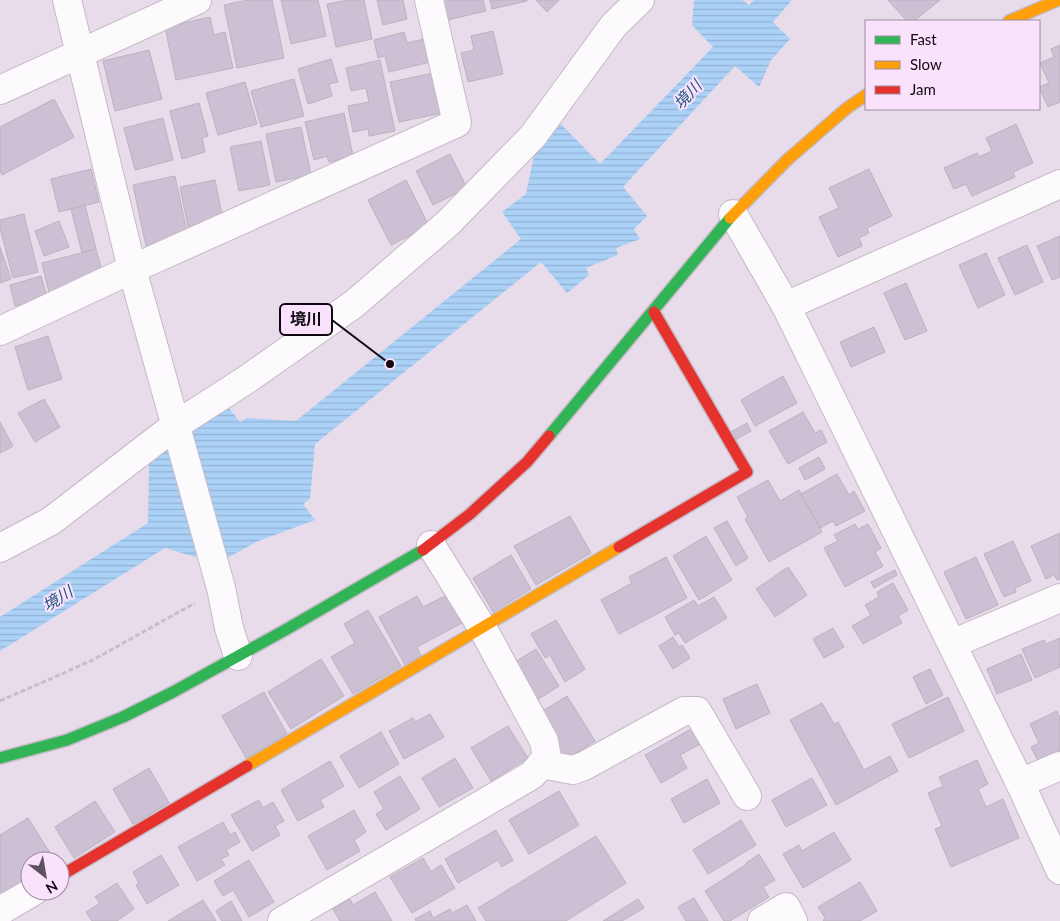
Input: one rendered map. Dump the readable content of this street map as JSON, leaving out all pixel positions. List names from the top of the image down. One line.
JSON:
{"water":["境川"],"places":["境川"],"legend":["Fast","Slow","Jam"],"north":"bottom right"}
